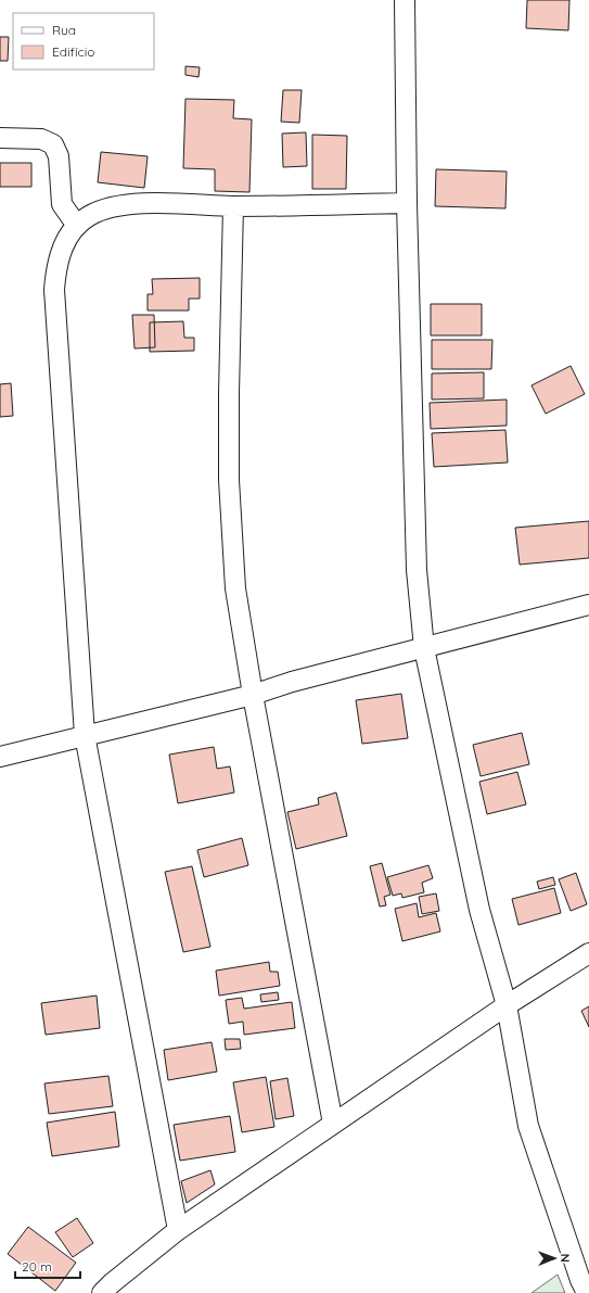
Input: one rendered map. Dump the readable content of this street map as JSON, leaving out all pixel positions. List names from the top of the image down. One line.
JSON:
{"legend":["Rua","Edifício"],"scale_bar":"20 m","north":"right"}
